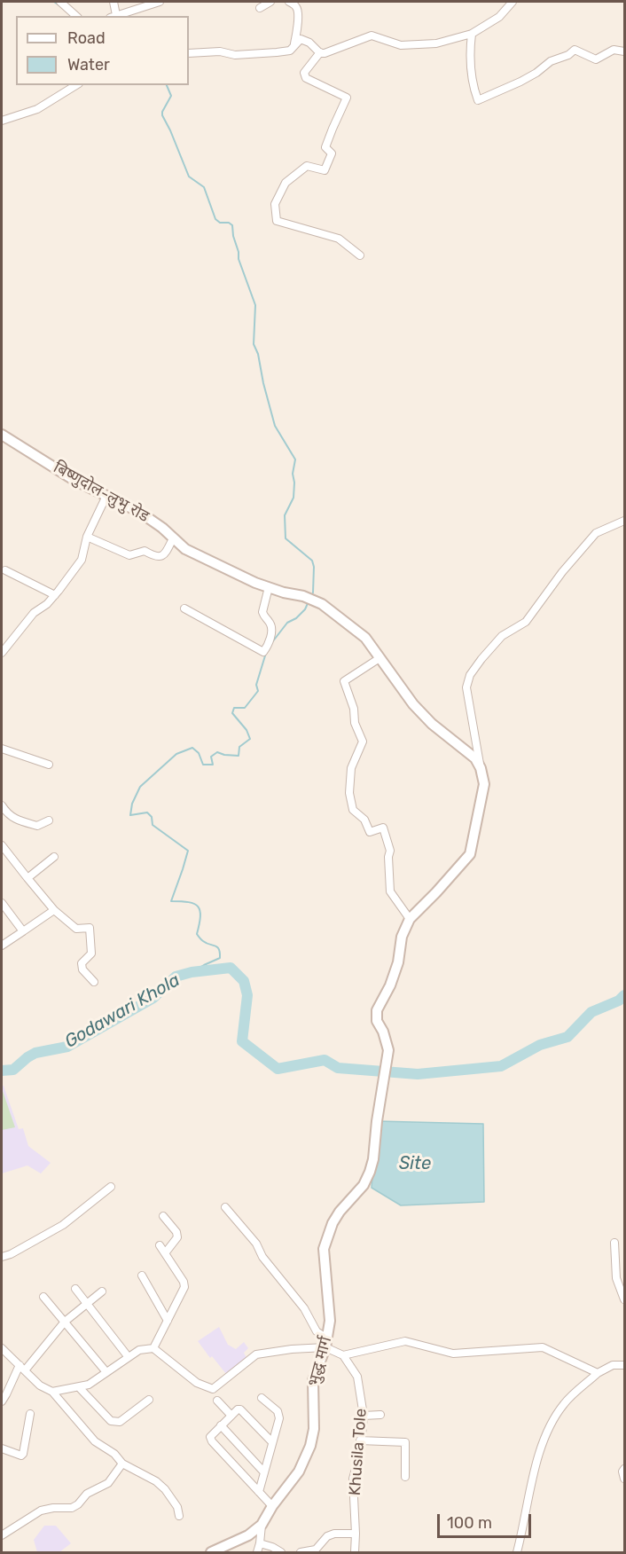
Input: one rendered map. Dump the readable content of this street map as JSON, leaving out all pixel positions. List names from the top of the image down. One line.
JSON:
{"streets":{"street":["बिष्णुदोल-लुभु रोड","भुद्ध मार्ग","Khusila Tole"]},"water":["Godawari Khola","Site"],"legend":["Road","Water"],"scale_bar":"100 m"}
